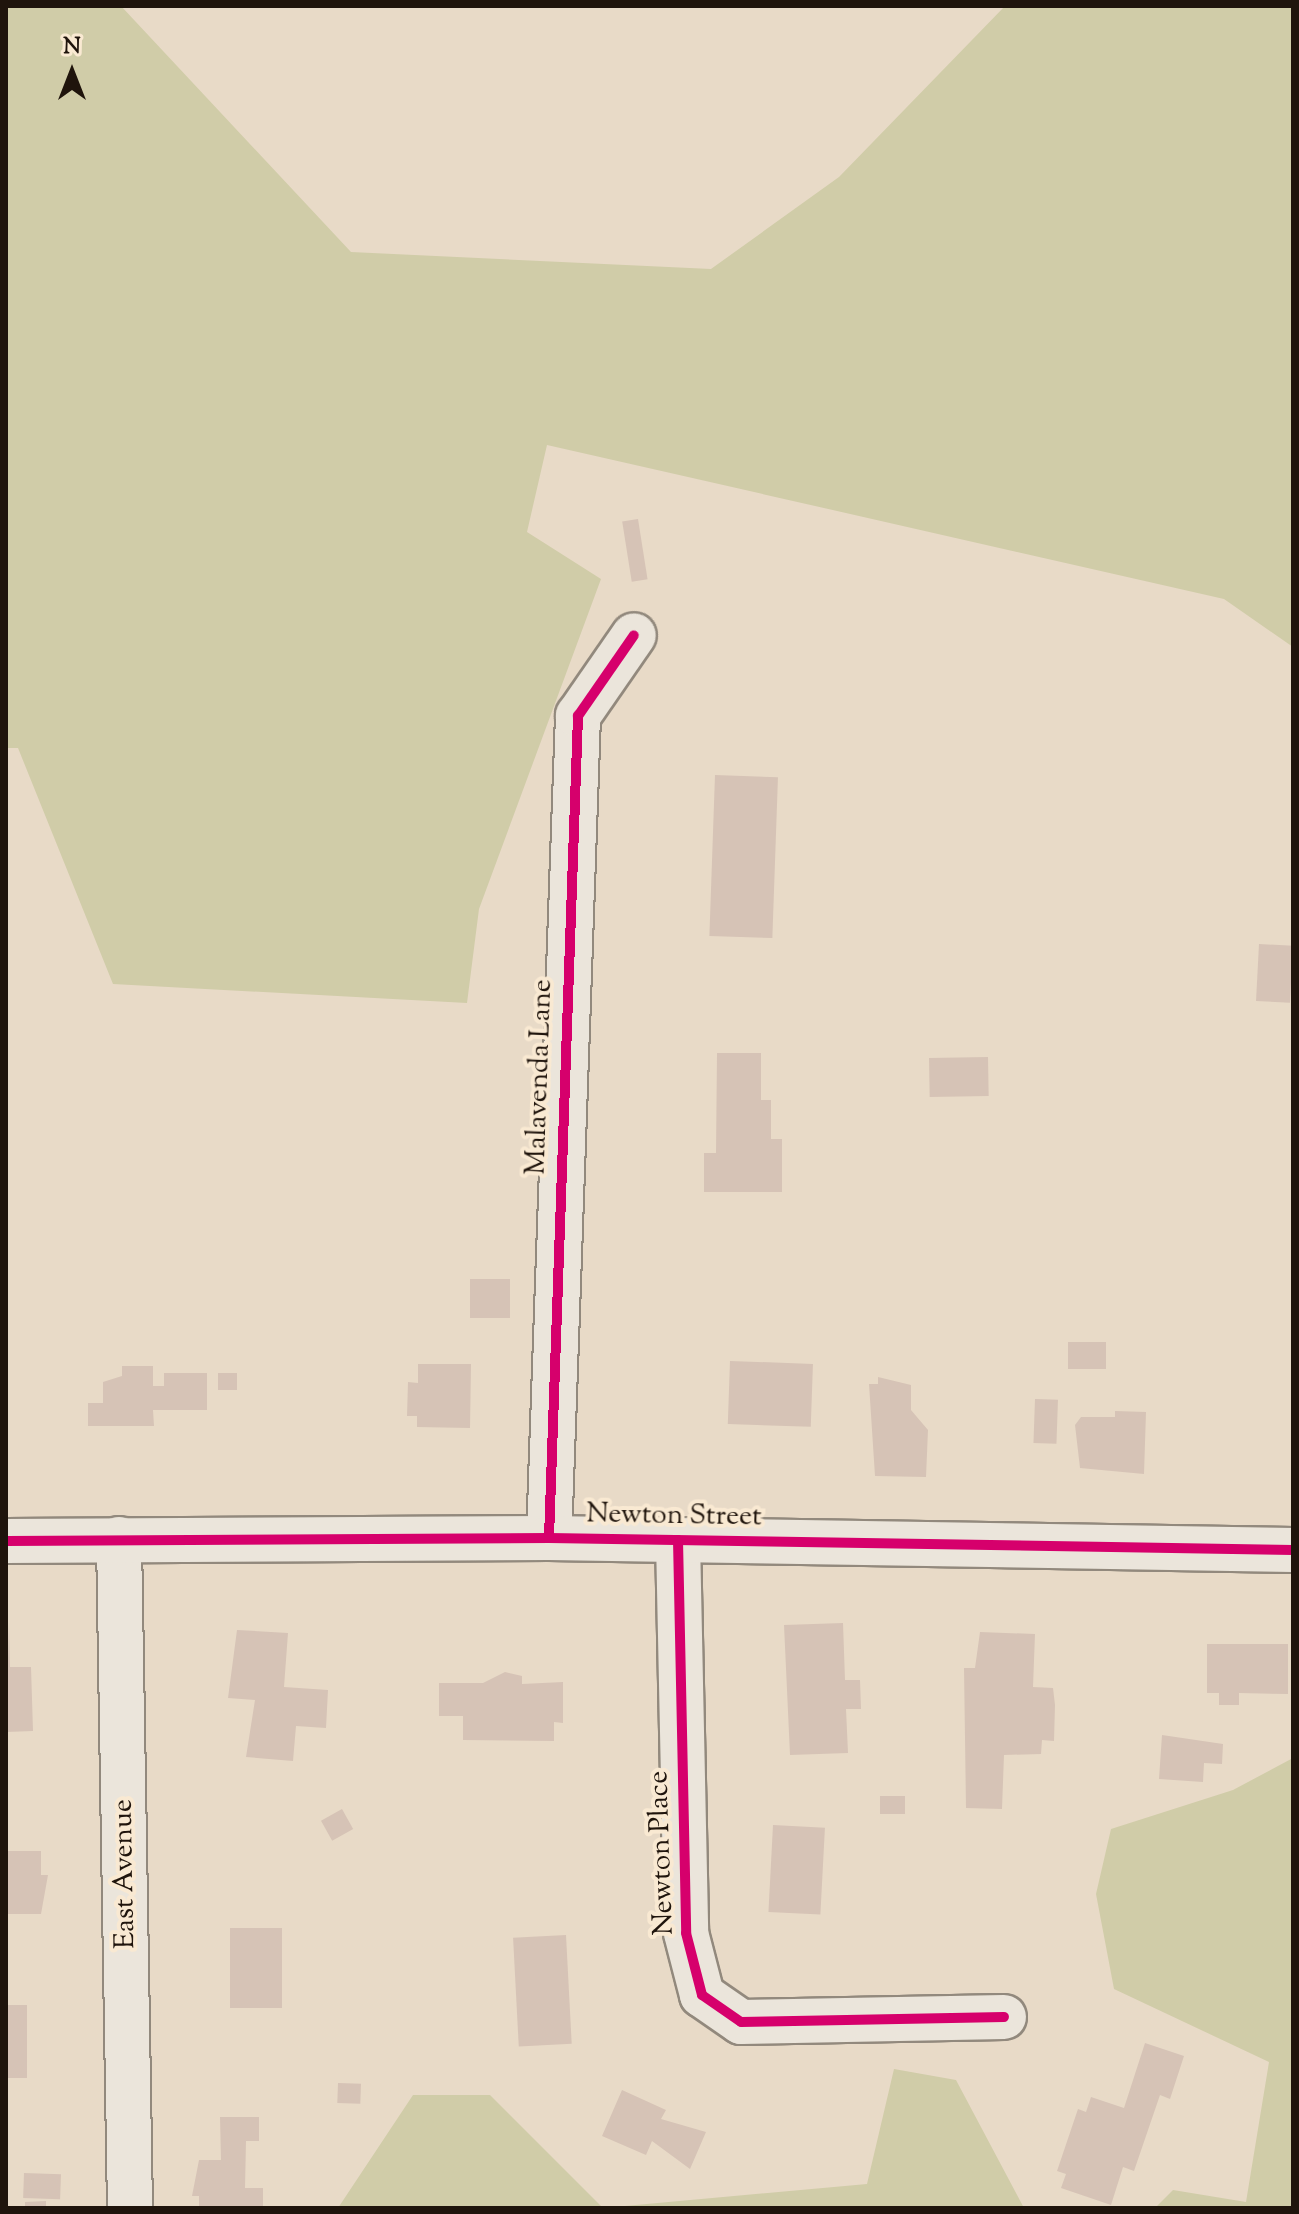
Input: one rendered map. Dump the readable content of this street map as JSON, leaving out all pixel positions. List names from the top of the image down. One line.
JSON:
{"streets":{"street":["Malavenda Lane","Newton Street","Newton Place","East Avenue"]},"crossings":[["Malavenda Lane","Newton Street"],["Newton Street","Newton Place"],["Newton Street","East Avenue"]],"north":"top"}
